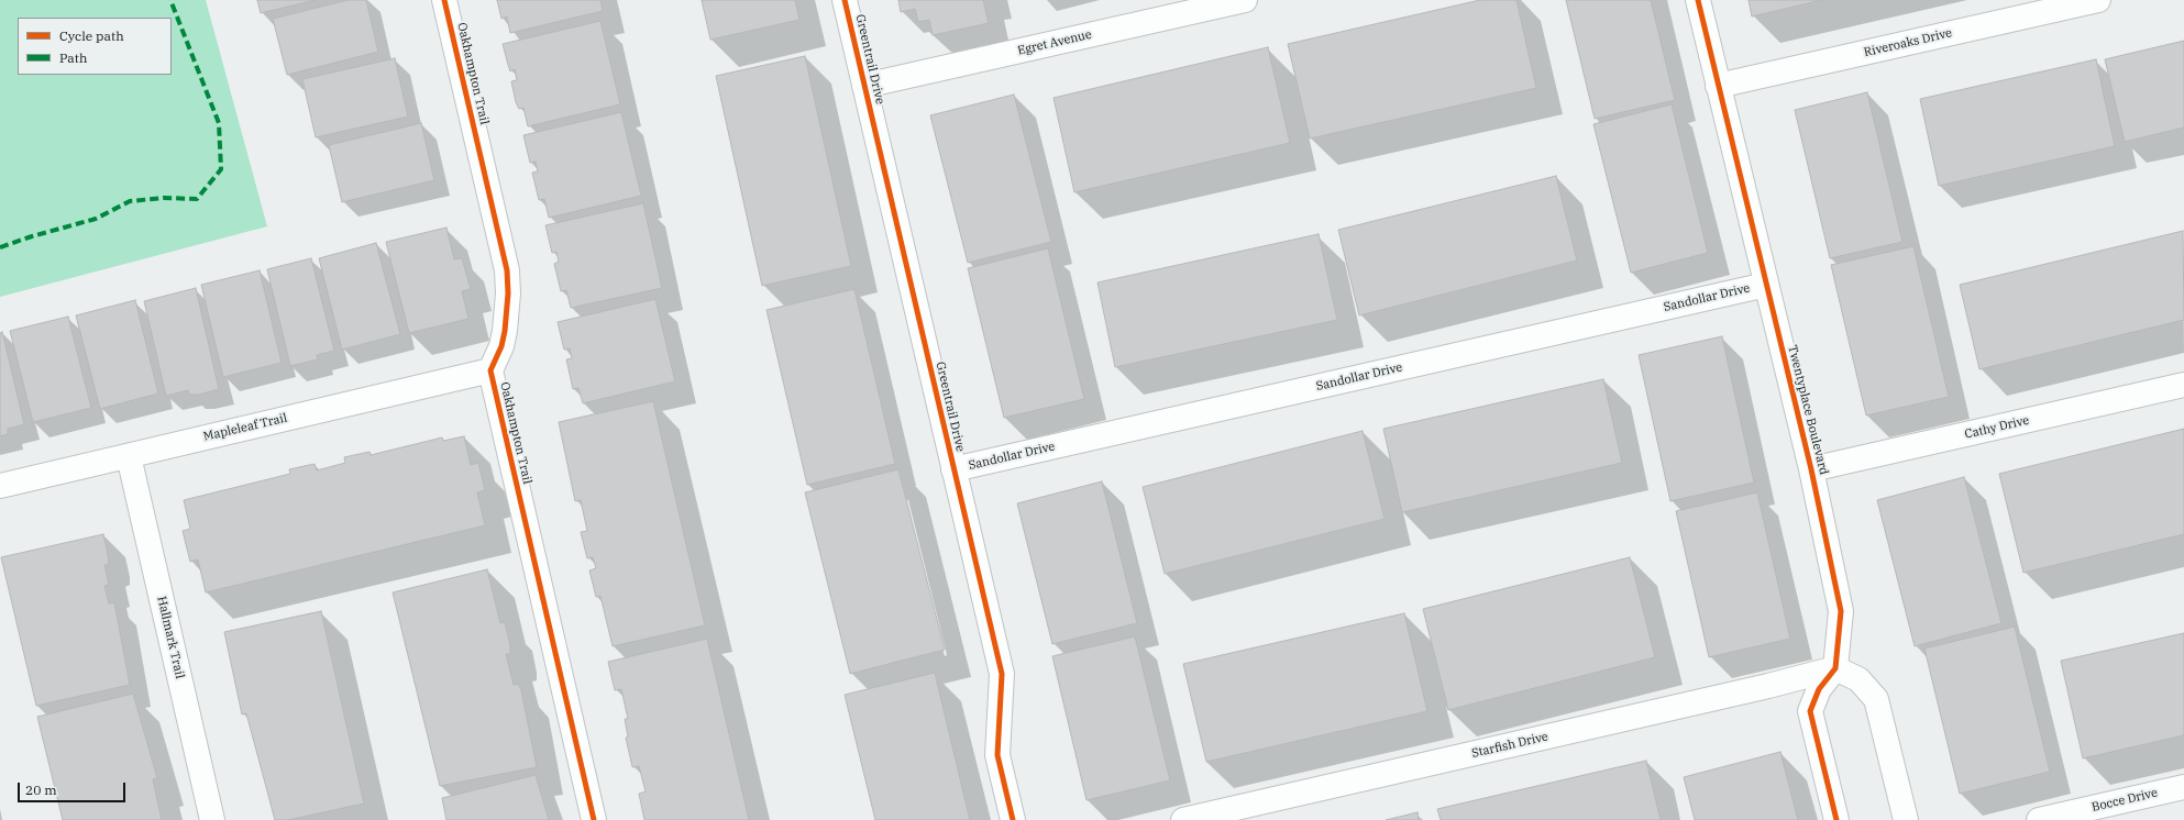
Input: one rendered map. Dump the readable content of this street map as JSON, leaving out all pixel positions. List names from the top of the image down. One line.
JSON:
{"streets":{"street":["Egret Avenue","Riveroaks Drive","Greentrail Drive","Oakhampton Trail","Sandollar Drive","Twentyplace Boulevard","Mapleleaf Trail","Cathy Drive","Hallmark Trail","Starfish Drive","Bocce Drive"]},"crossings":[["Egret Avenue","Greentrail Drive"],["Riveroaks Drive","Twentyplace Boulevard"],["Greentrail Drive","Sandollar Drive"],["Oakhampton Trail","Mapleleaf Trail"],["Sandollar Drive","Twentyplace Boulevard"],["Twentyplace Boulevard","Cathy Drive"],["Twentyplace Boulevard","Starfish Drive"],["Mapleleaf Trail","Hallmark Trail"]],"legend":["Cycle path","Path"],"scale_bar":"20 m"}
